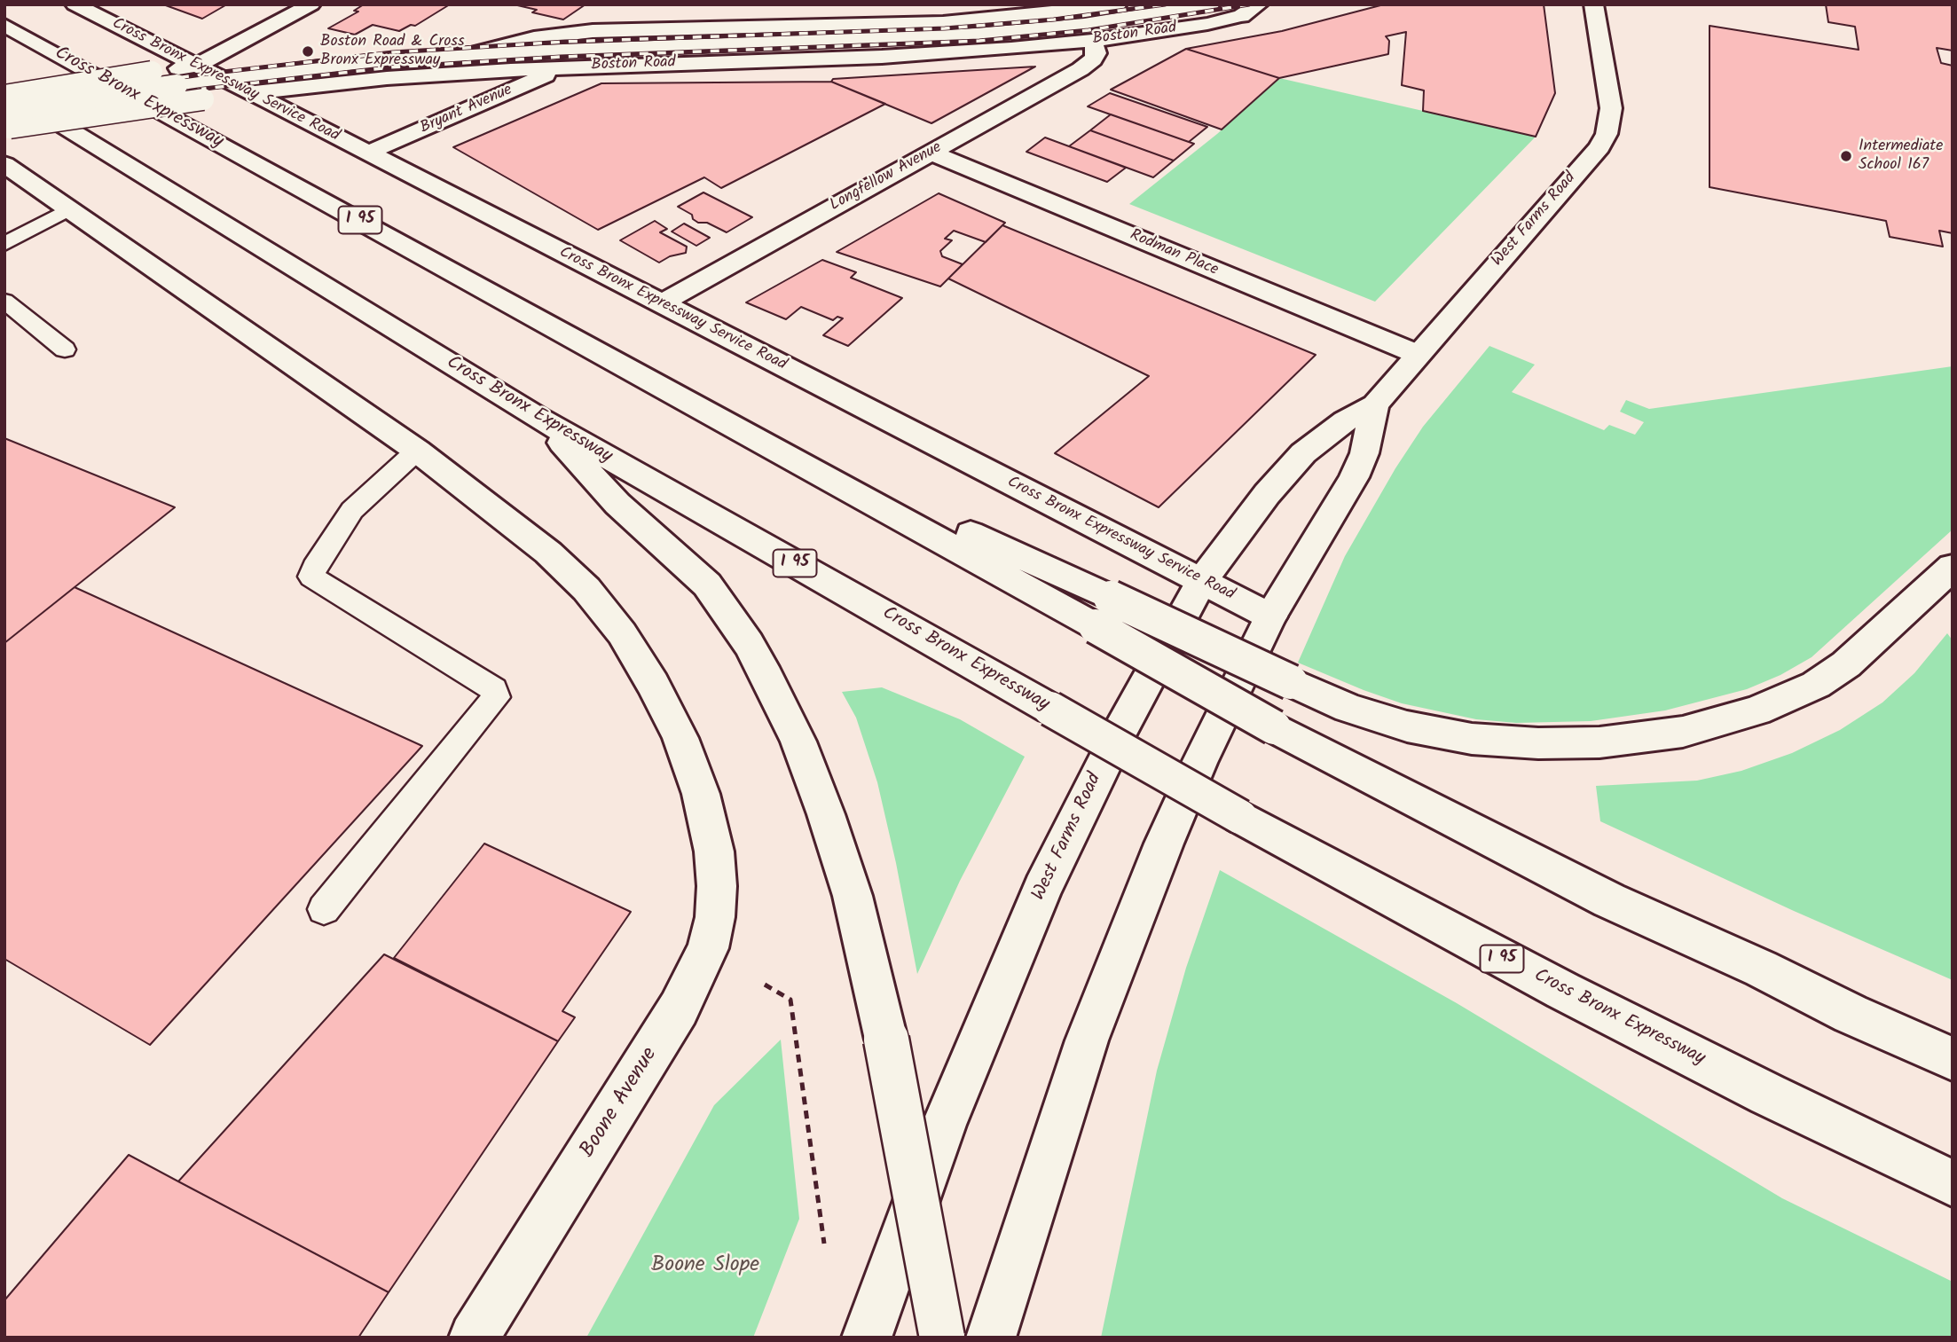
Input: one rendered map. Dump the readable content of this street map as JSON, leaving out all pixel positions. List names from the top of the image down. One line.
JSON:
{"streets":{"main road":["Boston Road","Cross Bronx Expressway Service Road","Cross Bronx Expressway","Bryant Avenue","Longfellow Avenue","I 95","West Farms Road","Rodman Place","Boone Avenue"]},"crossings":[["Boston Road","Cross Bronx Expressway Service Road"],["Boston Road","Bryant Avenue"],["Boston Road","Longfellow Avenue"],["Cross Bronx Expressway Service Road","Bryant Avenue"],["Cross Bronx Expressway Service Road","Longfellow Avenue"],["Cross Bronx Expressway Service Road","West Farms Road"],["Longfellow Avenue","Rodman Place"],["West Farms Road","Rodman Place"]],"parks":["Boone Slope"],"places":["Boston Road & Cross Bronx Expressway","Intermediate School 167"]}
